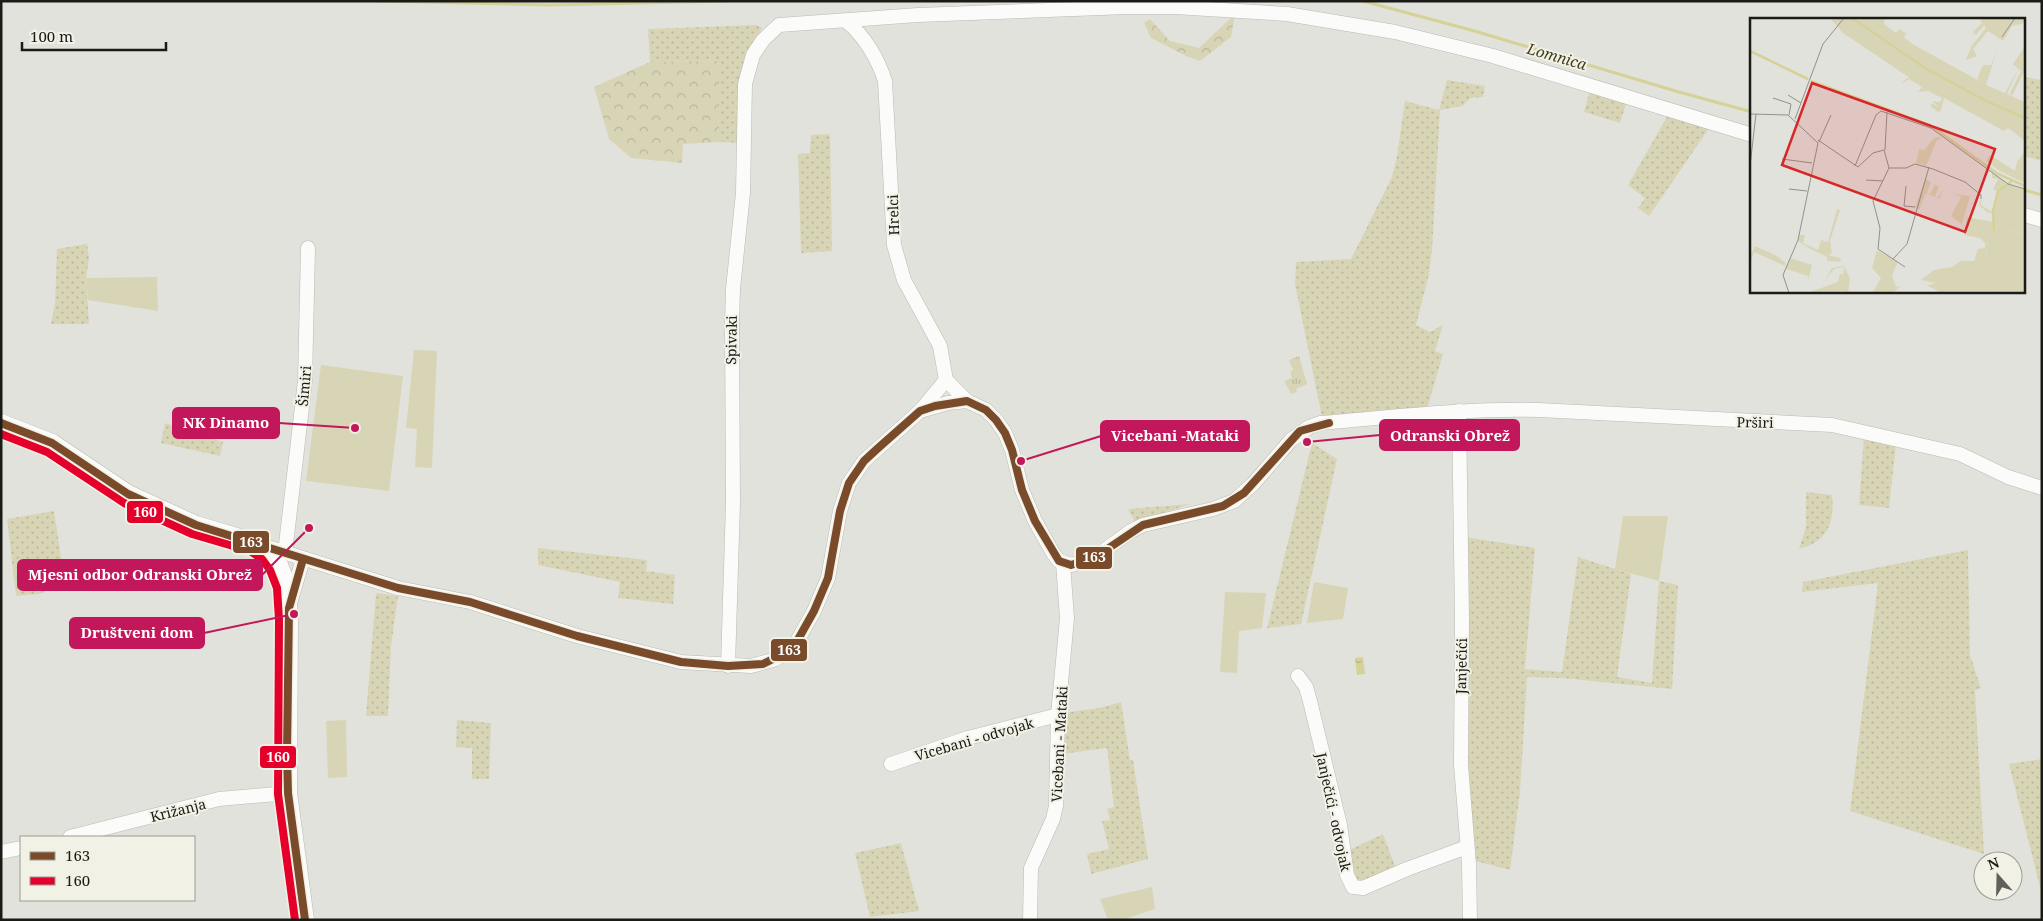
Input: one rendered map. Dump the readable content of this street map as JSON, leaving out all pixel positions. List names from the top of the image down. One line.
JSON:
{"streets":{"street":["Hrelci","Spivaki","Šimiri","Prširi","Janječići","Vicebani - odvojak","Vicebani - Mataki","Križanja","Janječići - odvojak"]},"crossings":[["Hrelci","Spivaki"],["Prširi","Janječići"],["Prširi","Vicebani - Mataki"],["Janječići","Janječići - odvojak"],["Vicebani - odvojak","Vicebani - Mataki"]],"water":["Lomnica"],"places":["NK Dinamo","Odranski Obrež","Vicebani -Mataki","Mjesni odbor Odranski Obrež","Društveni dom"],"lines":["transit line 163","transit line 160"],"legend":["163","160"],"scale_bar":"100 m","north":"top"}
